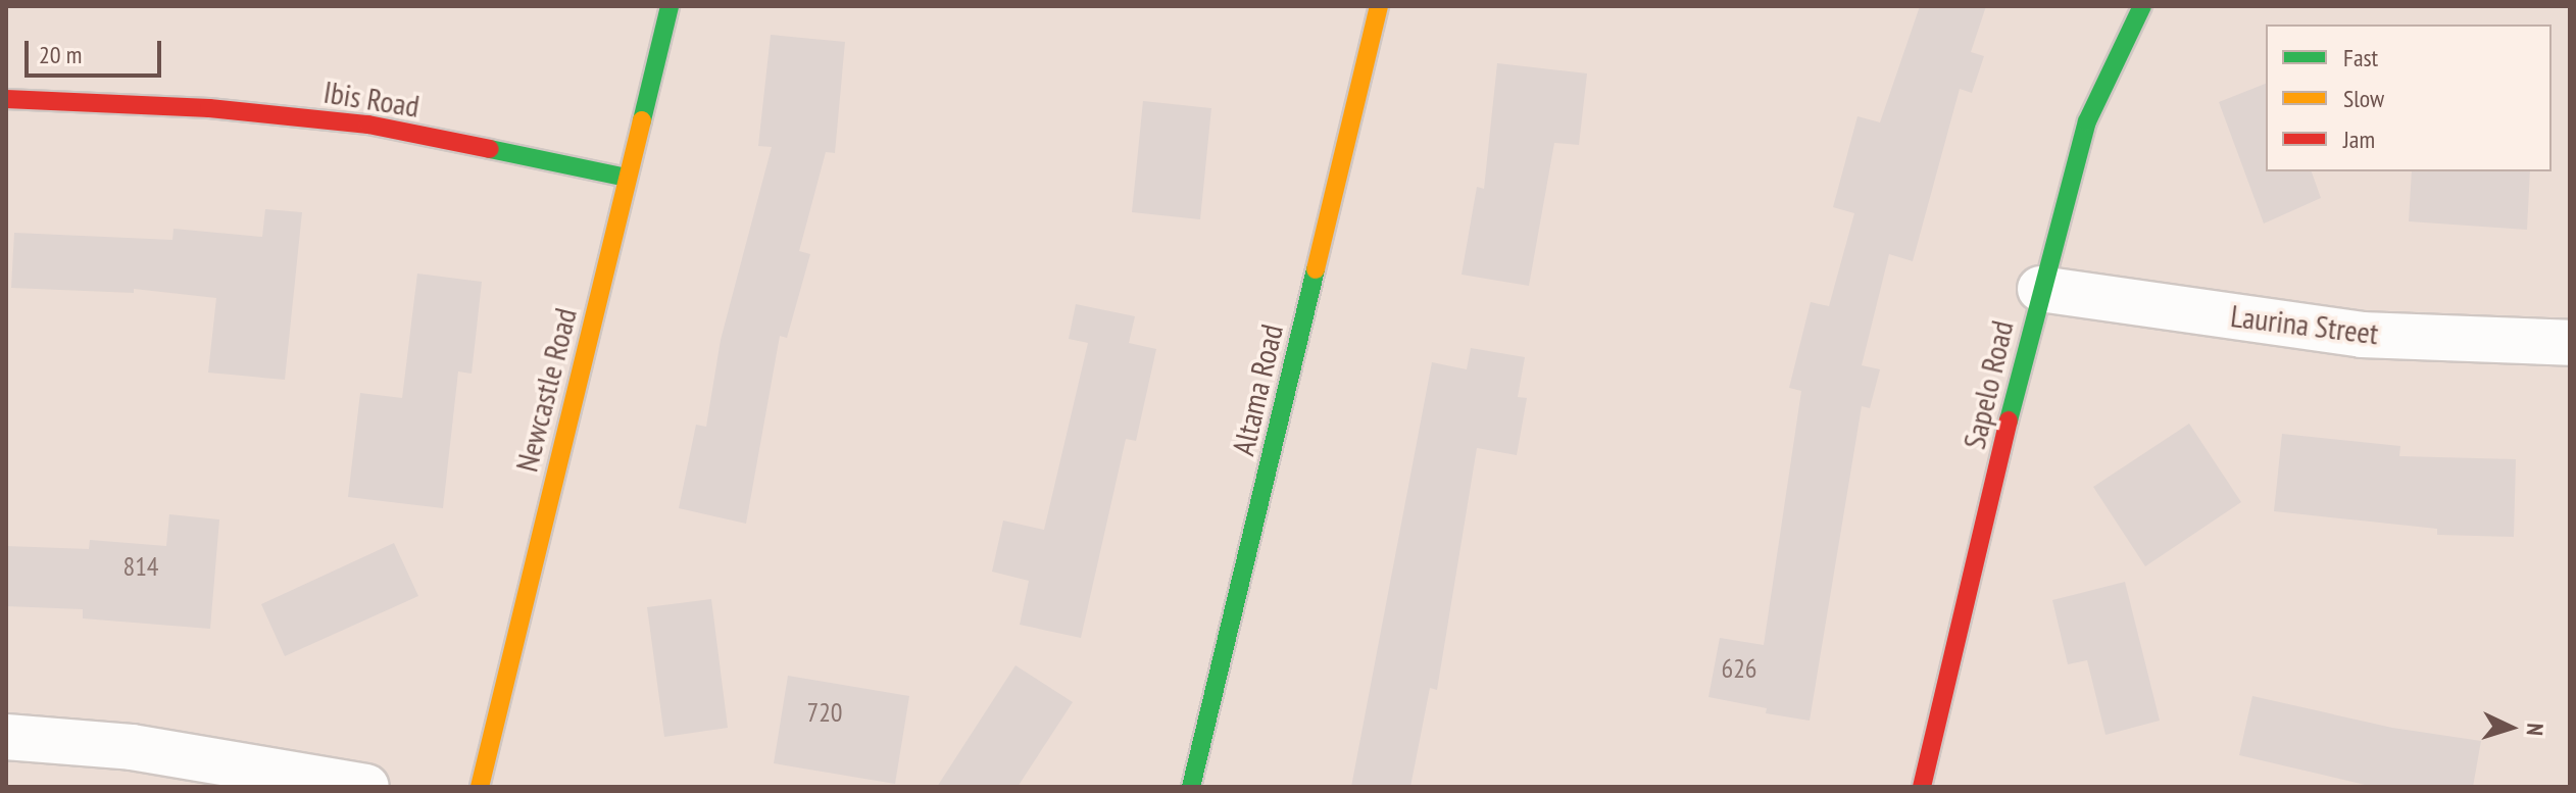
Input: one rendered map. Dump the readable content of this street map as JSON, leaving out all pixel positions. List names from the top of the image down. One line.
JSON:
{"streets":{"street":["Ibis Road","Laurina Street","Sapelo Road","Newcastle Road","Altama Road"]},"crossings":[["Ibis Road","Newcastle Road"],["Laurina Street","Sapelo Road"]],"house_numbers":["814","626","720"],"legend":["Fast","Slow","Jam"],"scale_bar":"20 m","north":"right"}
